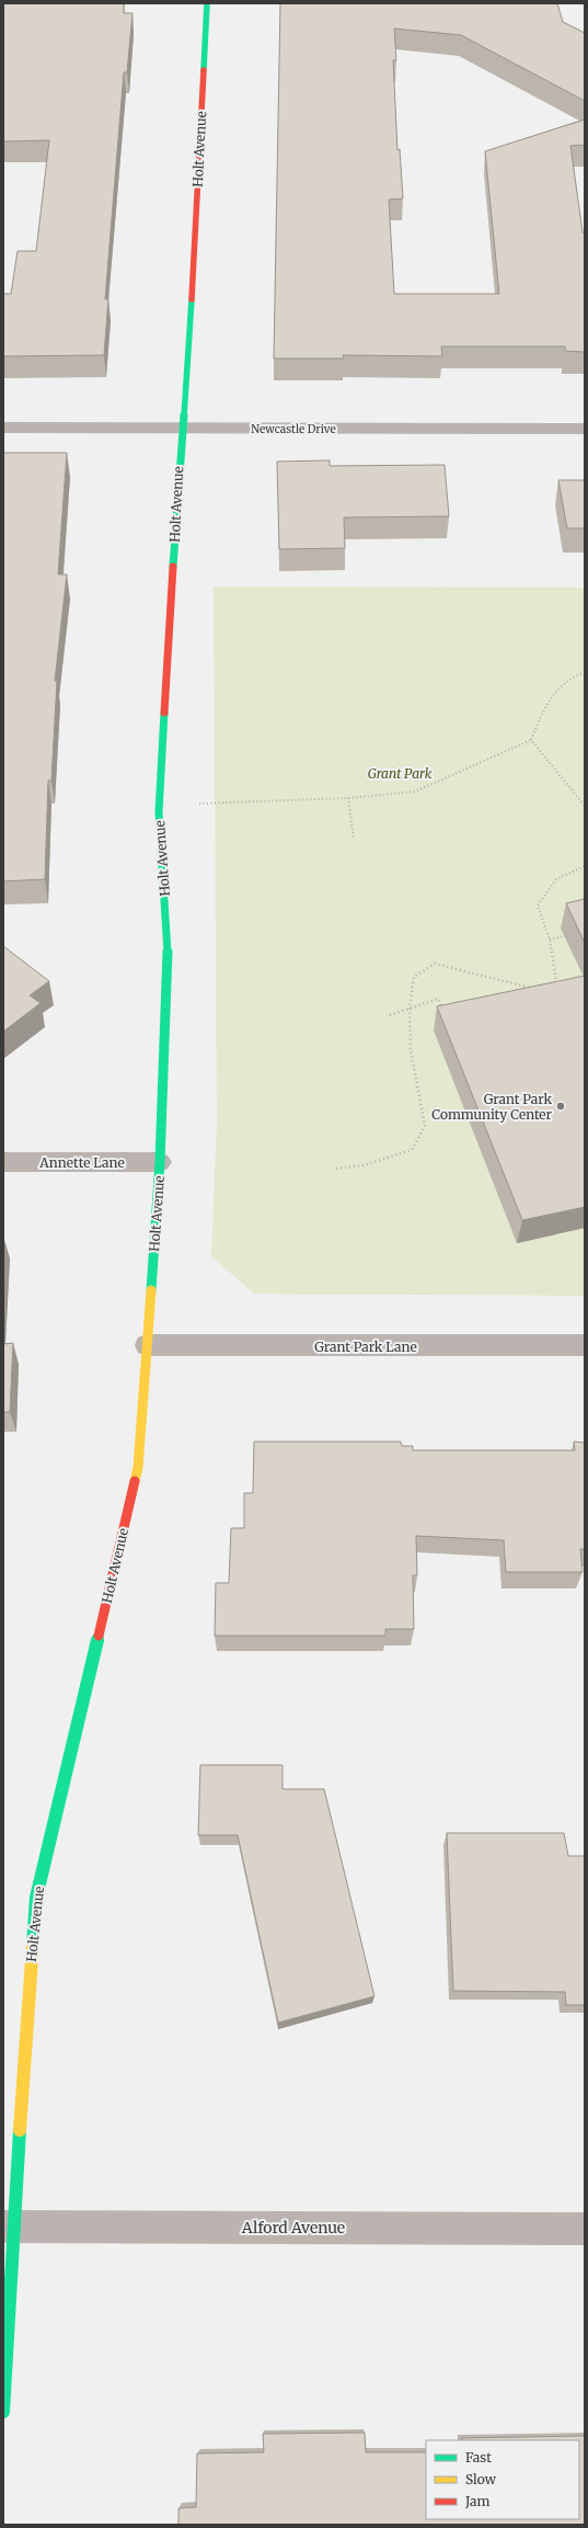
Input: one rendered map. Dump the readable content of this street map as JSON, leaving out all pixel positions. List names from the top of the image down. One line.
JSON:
{"streets":{"street":["Holt Avenue","Newcastle Drive","Annette Lane","Grant Park Lane","Alford Avenue"]},"crossings":[["Holt Avenue","Newcastle Drive"],["Holt Avenue","Annette Lane"],["Holt Avenue","Grant Park Lane"],["Holt Avenue","Alford Avenue"]],"parks":["Grant Park"],"places":["Grant Park Community Center"],"legend":["Fast","Slow","Jam"]}
